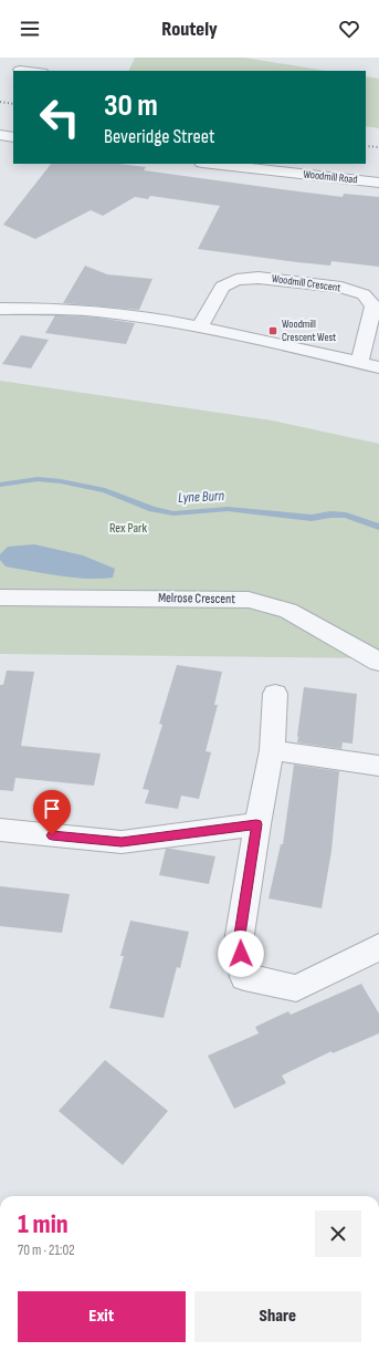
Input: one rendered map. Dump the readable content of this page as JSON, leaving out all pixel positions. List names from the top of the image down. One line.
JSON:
{"streets":{"street":["Woodmill Road","Woodmill Crescent","Melrose Crescent"]},"water":["Lyne Burn"],"parks":["Rex Park"],"places":{"transit":["Woodmill Crescent West"]},"page":{"header":"Routely","turn":["30 m","Beveridge Street"],"heading":["1 min","70 m · 21:02"],"buttons":["Exit","Share"]}}
